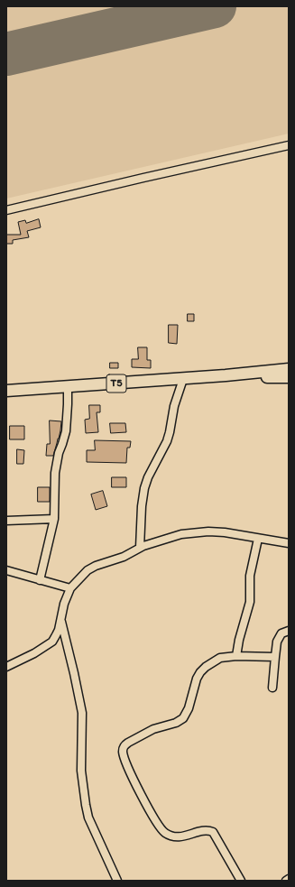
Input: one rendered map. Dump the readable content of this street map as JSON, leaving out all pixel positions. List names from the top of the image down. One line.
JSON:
{"streets":{"highway":["T5"]}}
